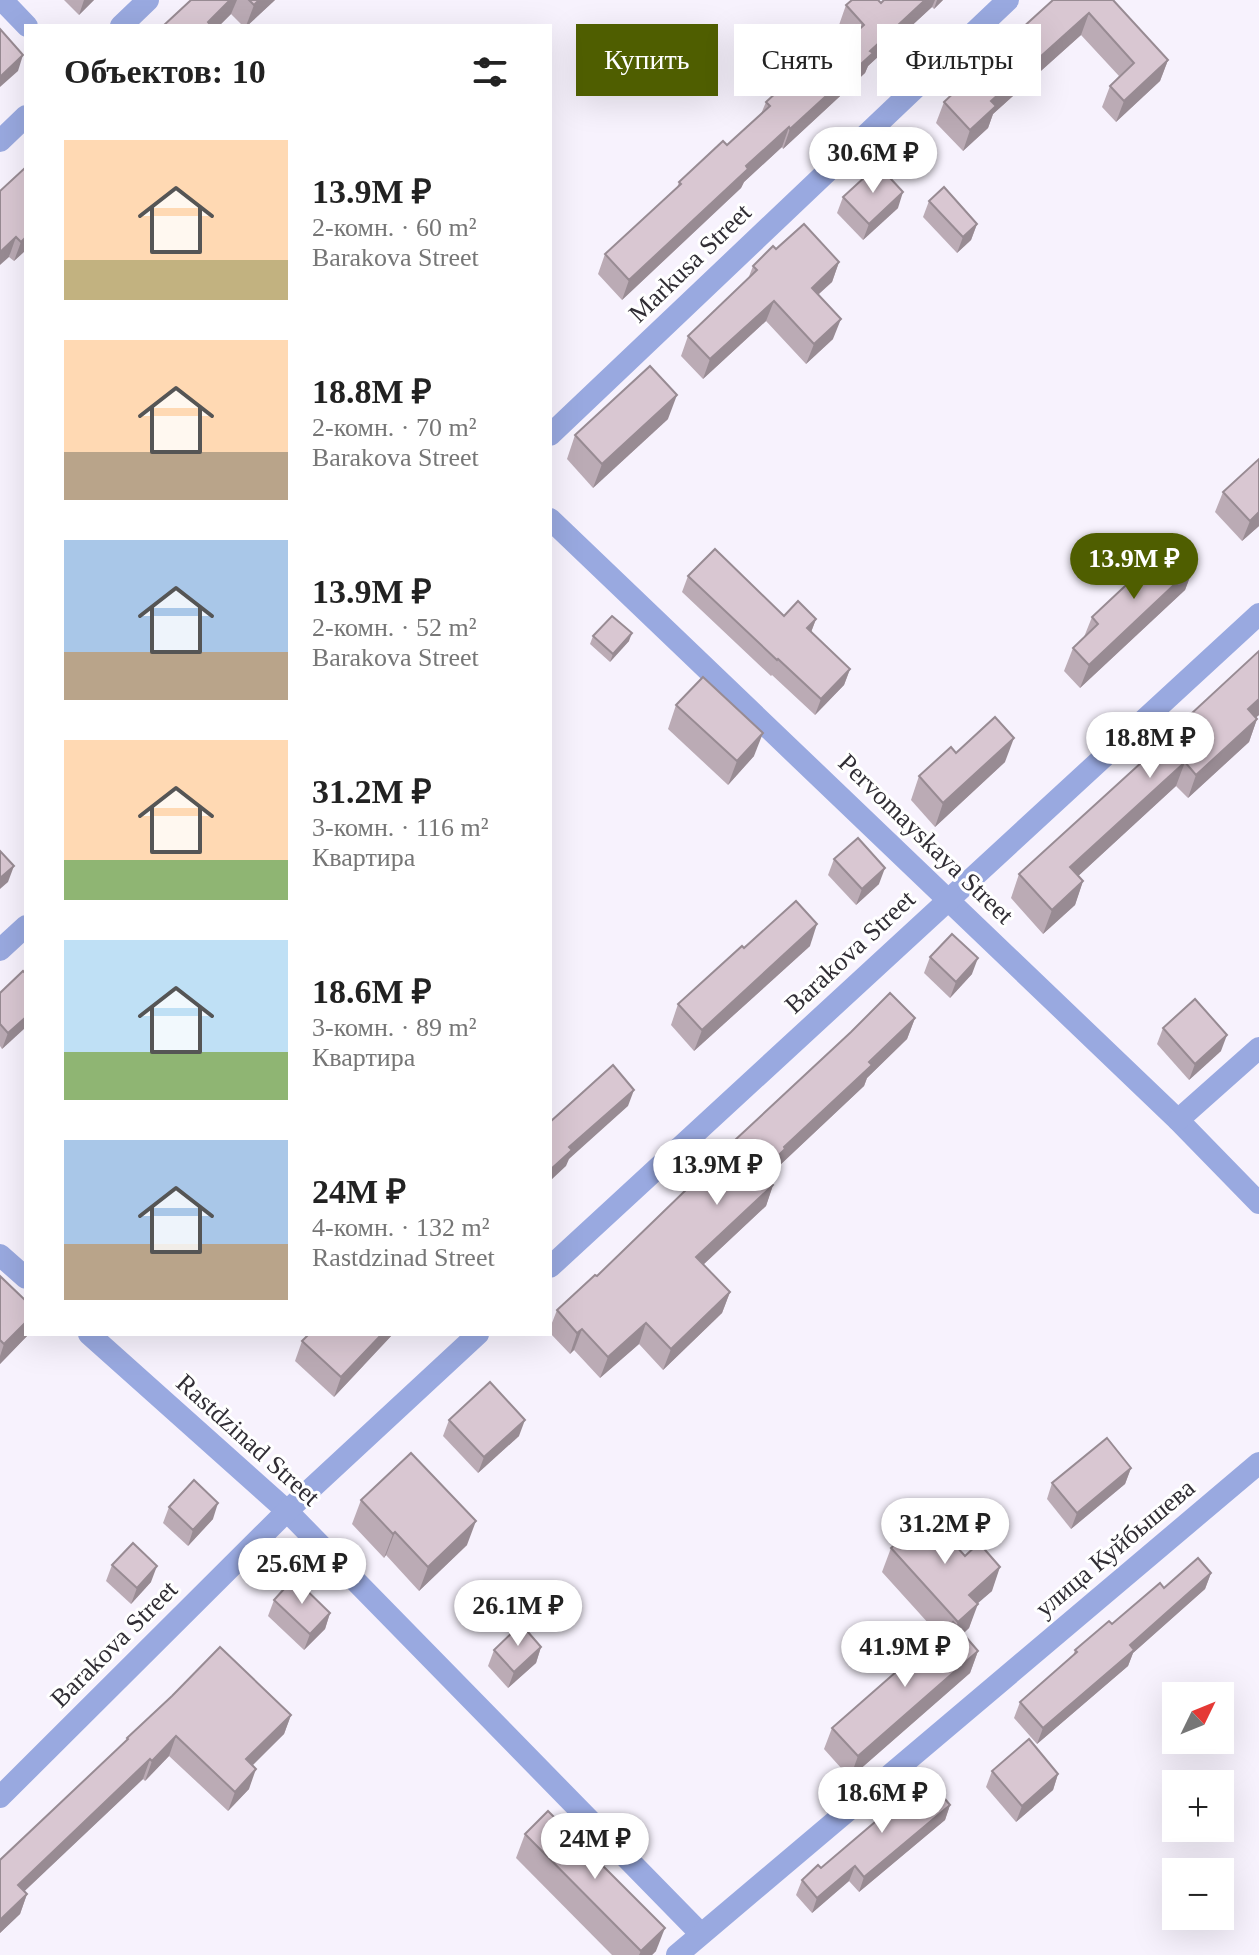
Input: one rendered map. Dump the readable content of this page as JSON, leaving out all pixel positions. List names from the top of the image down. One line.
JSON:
{"streets":{"street":["Markusa Street","Pervomayskaya Street","Barakova Street","Rastdzinad Street","улица Куйбышева"]},"crossings":[["Pervomayskaya Street","Barakova Street"],["Barakova Street","Rastdzinad Street"],["Rastdzinad Street","улица Куйбышева"]],"north":"top right","page":{"chip":["Купить","Снять","Фильтры"],"heading":"Объектов: 10","list":[{"name":"13.9M ₽","note":"2-комн. · 60 m² · Barakova Street"},{"name":"18.8M ₽","note":"2-комн. · 70 m² · Barakova Street"},{"name":"13.9M ₽","note":"2-комн. · 52 m² · Barakova Street"},{"name":"31.2M ₽","note":"3-комн. · 116 m² · Квартира"},{"name":"18.6M ₽","note":"3-комн. · 89 m² · Квартира"},{"name":"24M ₽","note":"4-комн. · 132 m² · Rastdzinad Street"}],"price":["30.6M ₽","13.9M ₽","18.8M ₽","13.9M ₽","31.2M ₽","25.6M ₽","26.1M ₽","41.9M ₽","18.6M ₽","24M ₽"],"map_buttons":["+","−"]}}
